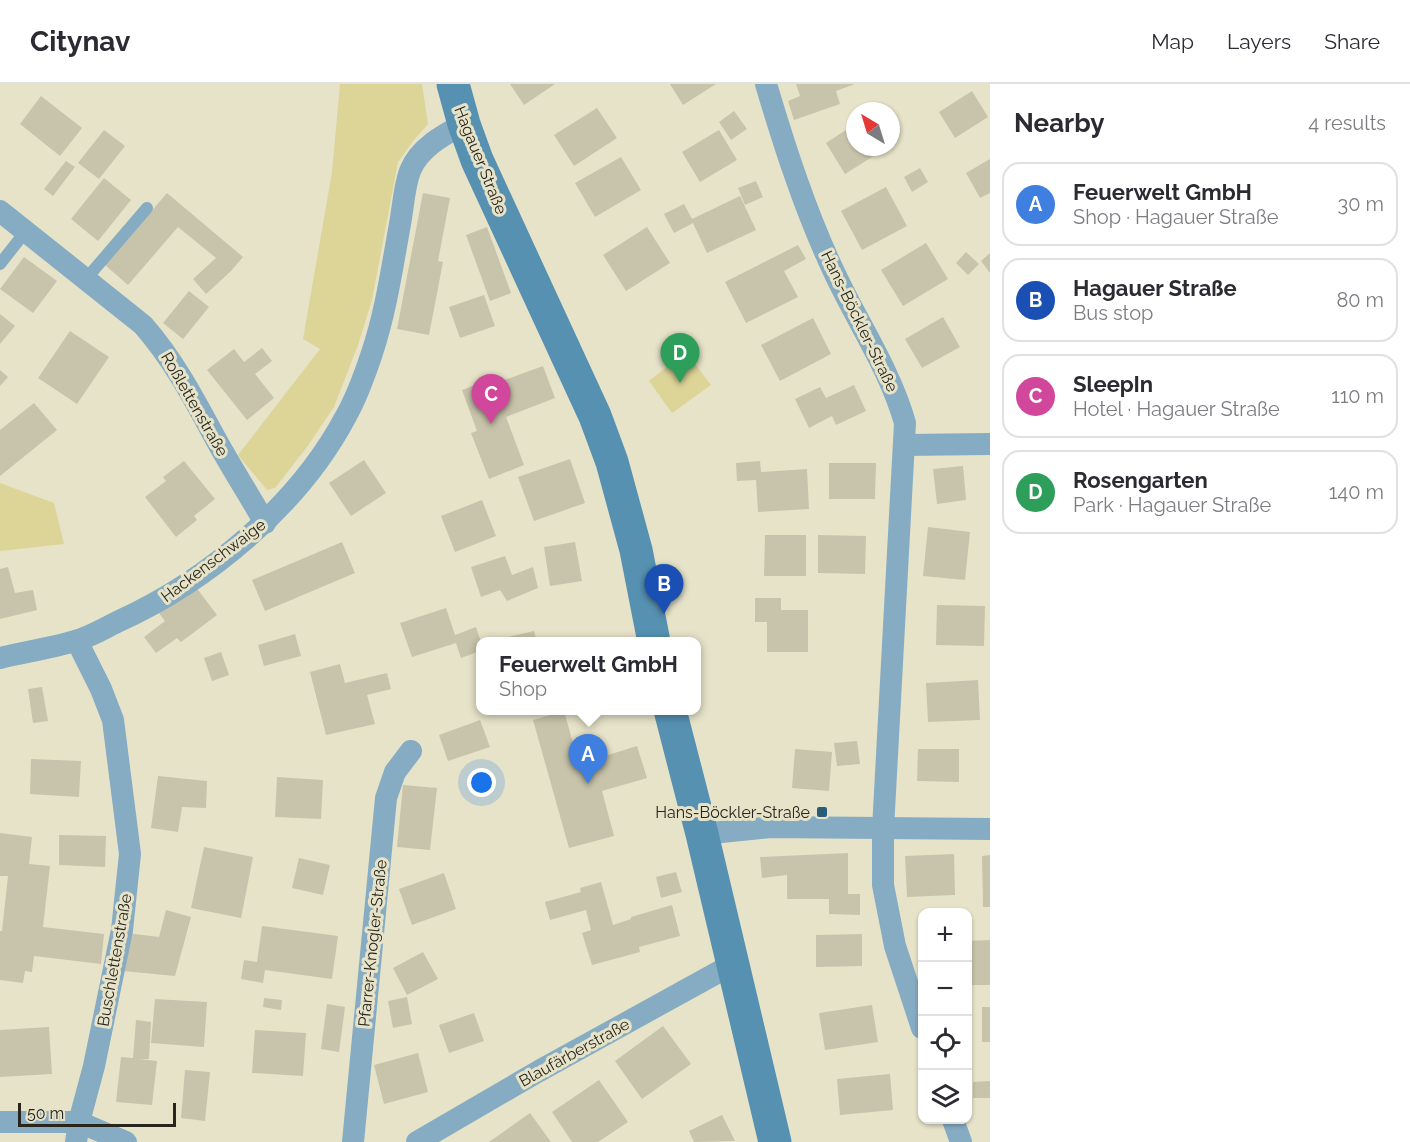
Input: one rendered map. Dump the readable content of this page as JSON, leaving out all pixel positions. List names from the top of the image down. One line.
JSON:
{"streets":{"street":["Hagauer Straße","Hans-Böckler-Straße","Roßlettenstraße","Hackenschwaige","Pfarrer-Knogler-Straße","Buschlettenstraße","Blaufärberstraße"]},"crossings":[["Hagauer Straße","Hackenschwaige"],["Roßlettenstraße","Hackenschwaige"],["Hackenschwaige","Buschlettenstraße"]],"places":{"transit":["Hans-Böckler-Straße"]},"scale_bar":"50 m","north":"top left","page":{"header":"Citynav","nav":["Map","Layers","Share"],"heading":["Nearby","4 results"],"list":[{"mark":"A","name":"Feuerwelt GmbH","note":"Shop · Hagauer Straße","value":"30 m"},{"mark":"B","name":"Hagauer Straße","note":"Bus stop","value":"80 m"},{"mark":"C","name":"SleepIn","note":"Hotel · Hagauer Straße","value":"110 m"},{"mark":"D","name":"Rosengarten","note":"Park · Hagauer Straße","value":"140 m"}],"pins":["D","C","B","A"],"popup":["Feuerwelt GmbH","Shop"],"map_buttons":["+","−"],"scale":"50 m"}}
